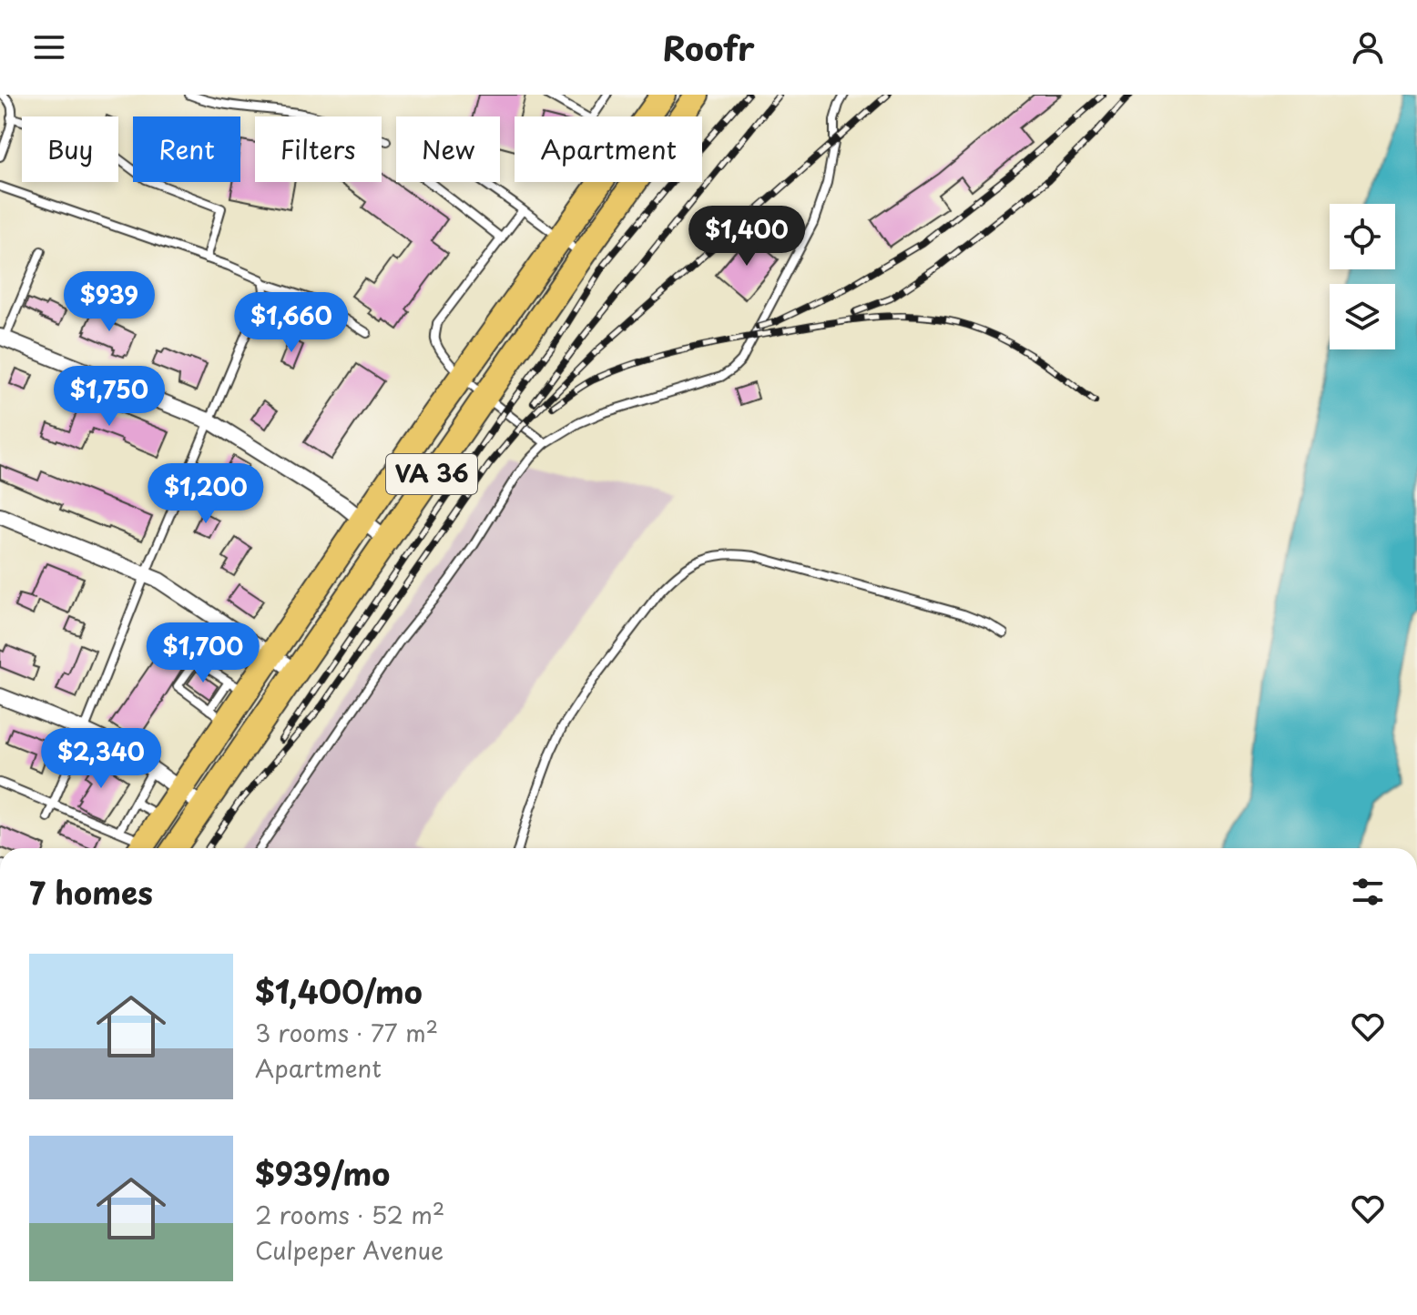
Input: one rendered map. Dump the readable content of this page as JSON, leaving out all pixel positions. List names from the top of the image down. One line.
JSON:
{"streets":{"highway":["VA 36"]},"page":{"header":"Roofr","chip":["Buy","Rent","Filters","New","Apartment"],"price":["$1,400","$939","$1,660","$1,750","$1,200","$1,700","$2,340"],"heading":"7 homes","list":[{"name":"$1,400/mo","note":"3 rooms · 77 m² · Apartment"},{"name":"$939/mo","note":"2 rooms · 52 m² · Culpeper Avenue"}]}}
